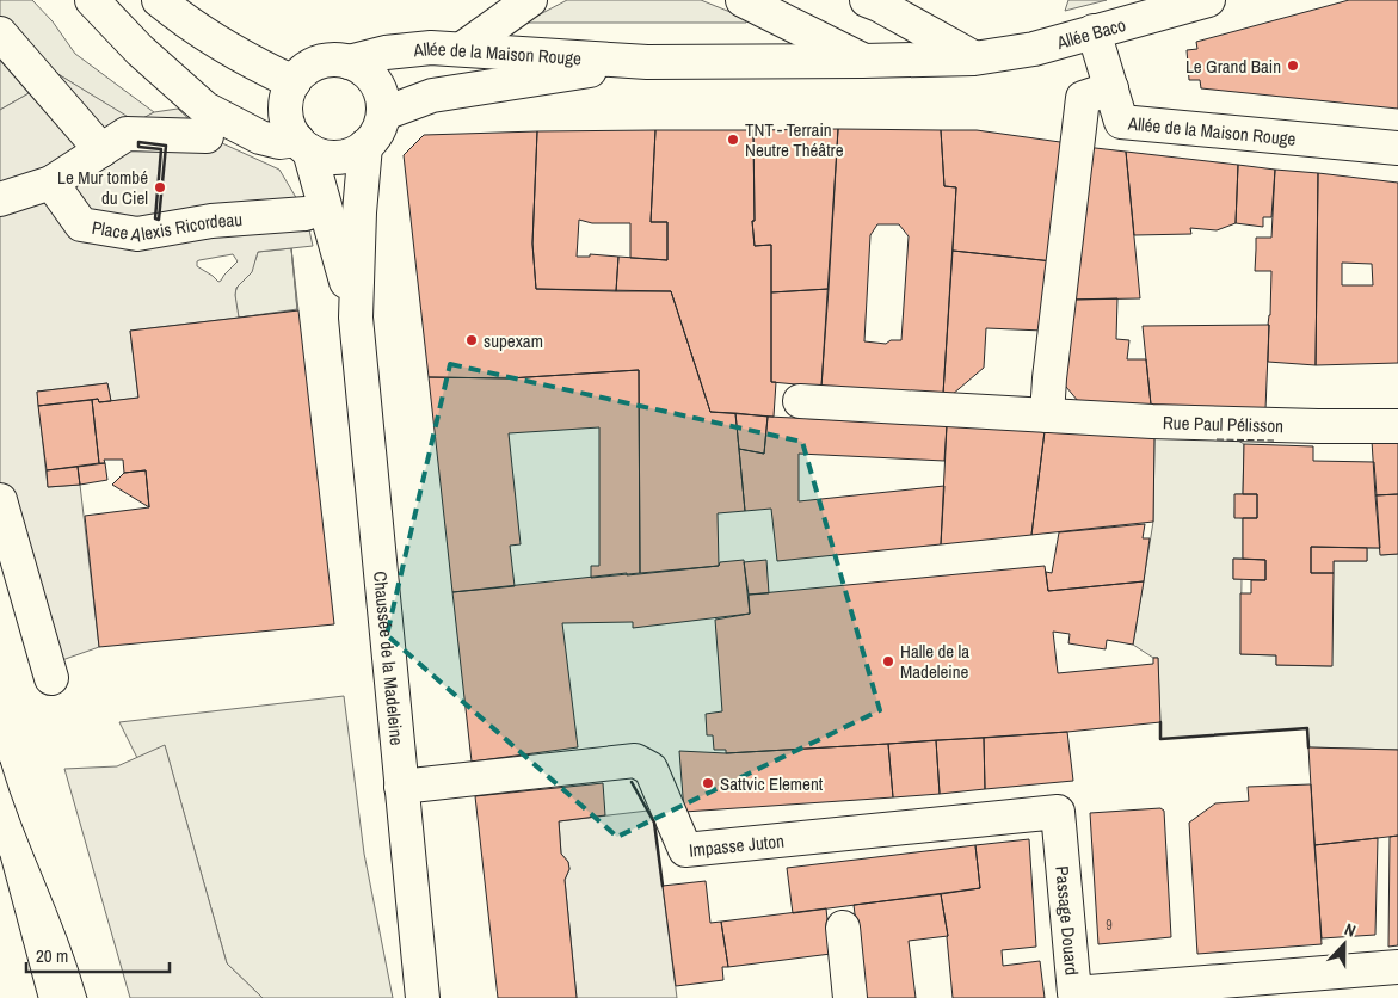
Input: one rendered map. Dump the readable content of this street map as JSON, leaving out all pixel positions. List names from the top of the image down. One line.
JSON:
{"streets":{"street":["Allée Baco","Allée de la Maison Rouge","Place Alexis Ricordeau","Rue Paul Pélisson","Chaussée de la Madeleine","Impasse Juton","Passage Douard"]},"crossings":[["Allée Baco","Allée de la Maison Rouge"],["Allée de la Maison Rouge","Chaussée de la Madeleine"],["Chaussée de la Madeleine","Impasse Juton"],["Impasse Juton","Passage Douard"]],"places":["Le Grand Bain","TNT - Terrain Neutre Théâtre","Le Mur tombé du Ciel","supexam","Halle de la Madeleine","Sattvic Element"],"house_numbers":["9"],"scale_bar":"20 m","north":"top"}
